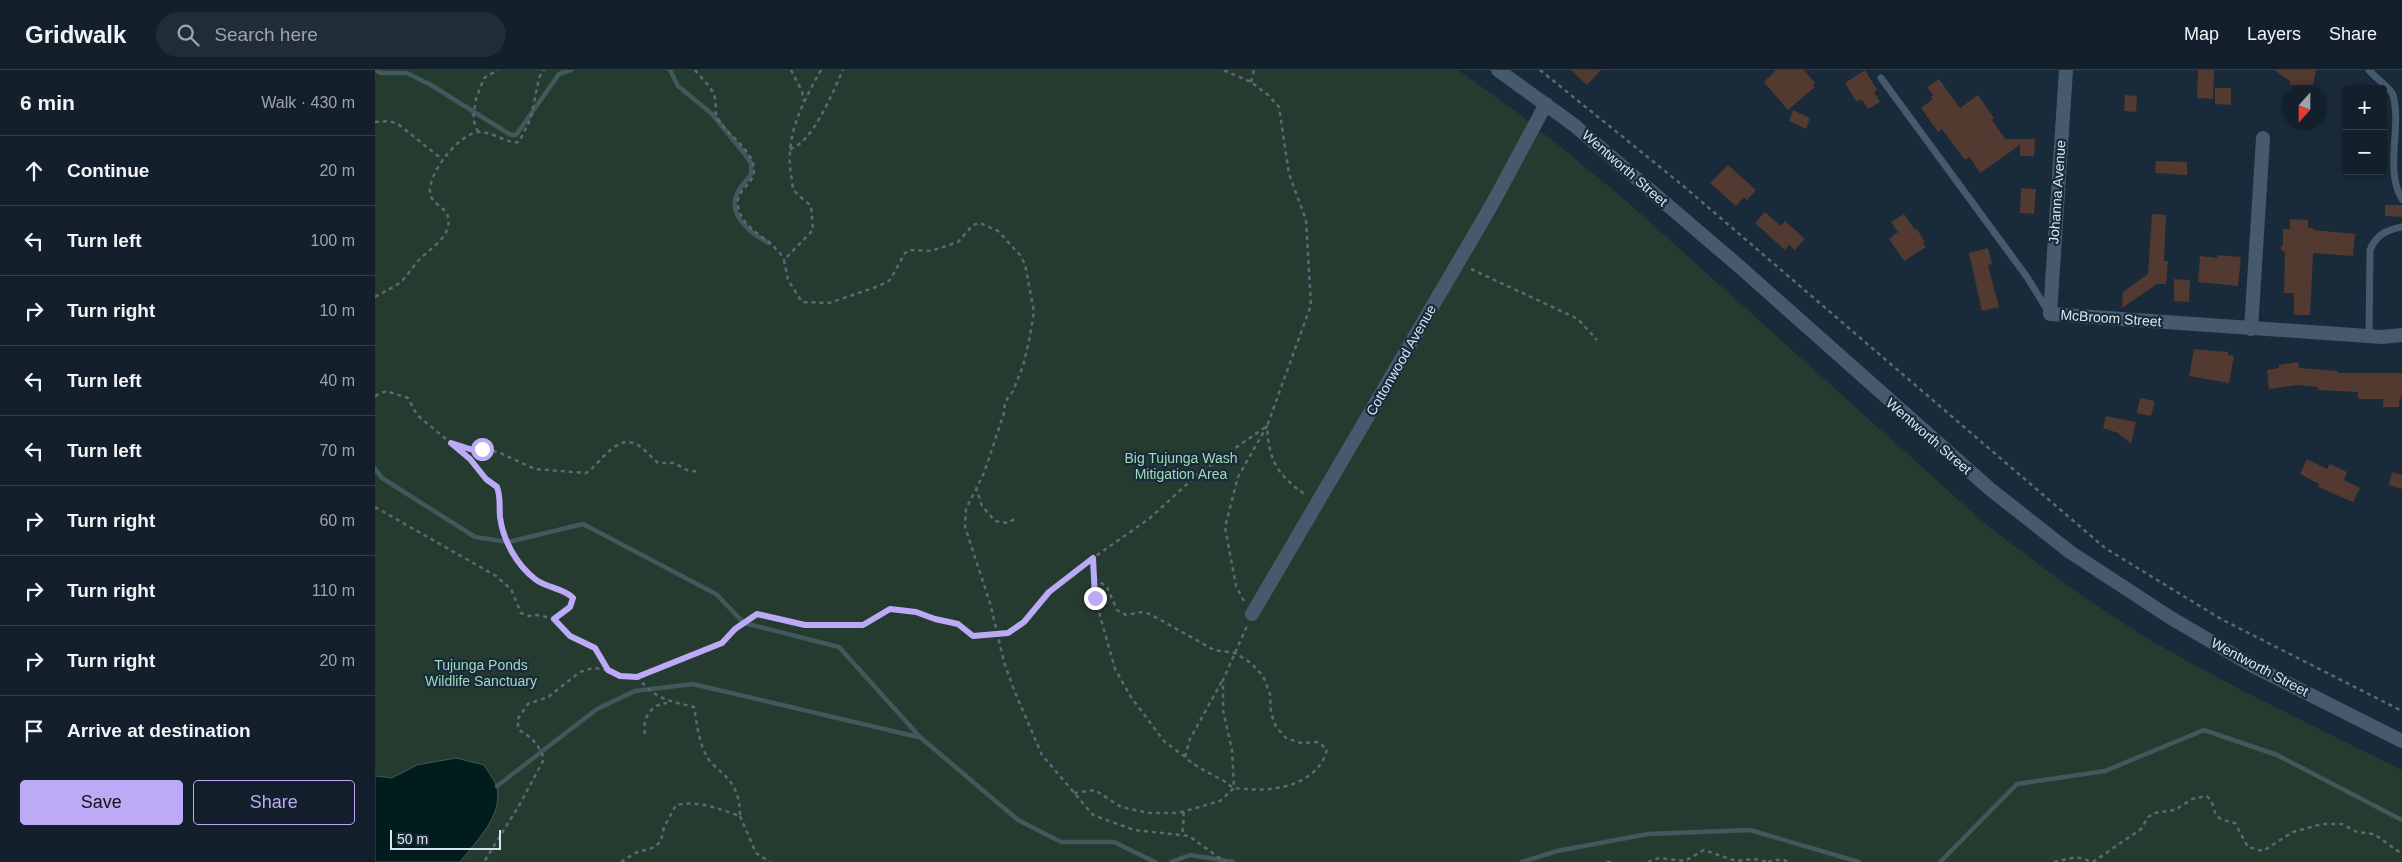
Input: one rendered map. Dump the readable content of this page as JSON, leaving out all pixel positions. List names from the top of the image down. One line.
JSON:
{"streets":{"street":["Wentworth Street","Johanna Avenue","McBroom Street","Cottonwood Avenue"]},"crossings":[["Wentworth Street","Cottonwood Avenue"],["Johanna Avenue","McBroom Street"]],"parks":["Big Tujunga Wash Mitigation Area","Tujunga Ponds Wildlife Sanctuary"],"scale_bar":"50 m","north":"bottom","page":{"header":"Gridwalk","search":"Search here","nav":["Map","Layers","Share"],"heading":["6 min","Walk · 430 m"],"map_buttons":["+","−"],"list":[["Continue","20 m"],["Turn left","100 m"],["Turn right","10 m"],["Turn left","40 m"],["Turn left","70 m"],["Turn right","60 m"],["Turn right","110 m"],["Turn right","20 m"],"Arrive at destination"],"buttons":["Save","Share"],"scale":"50 m"}}
